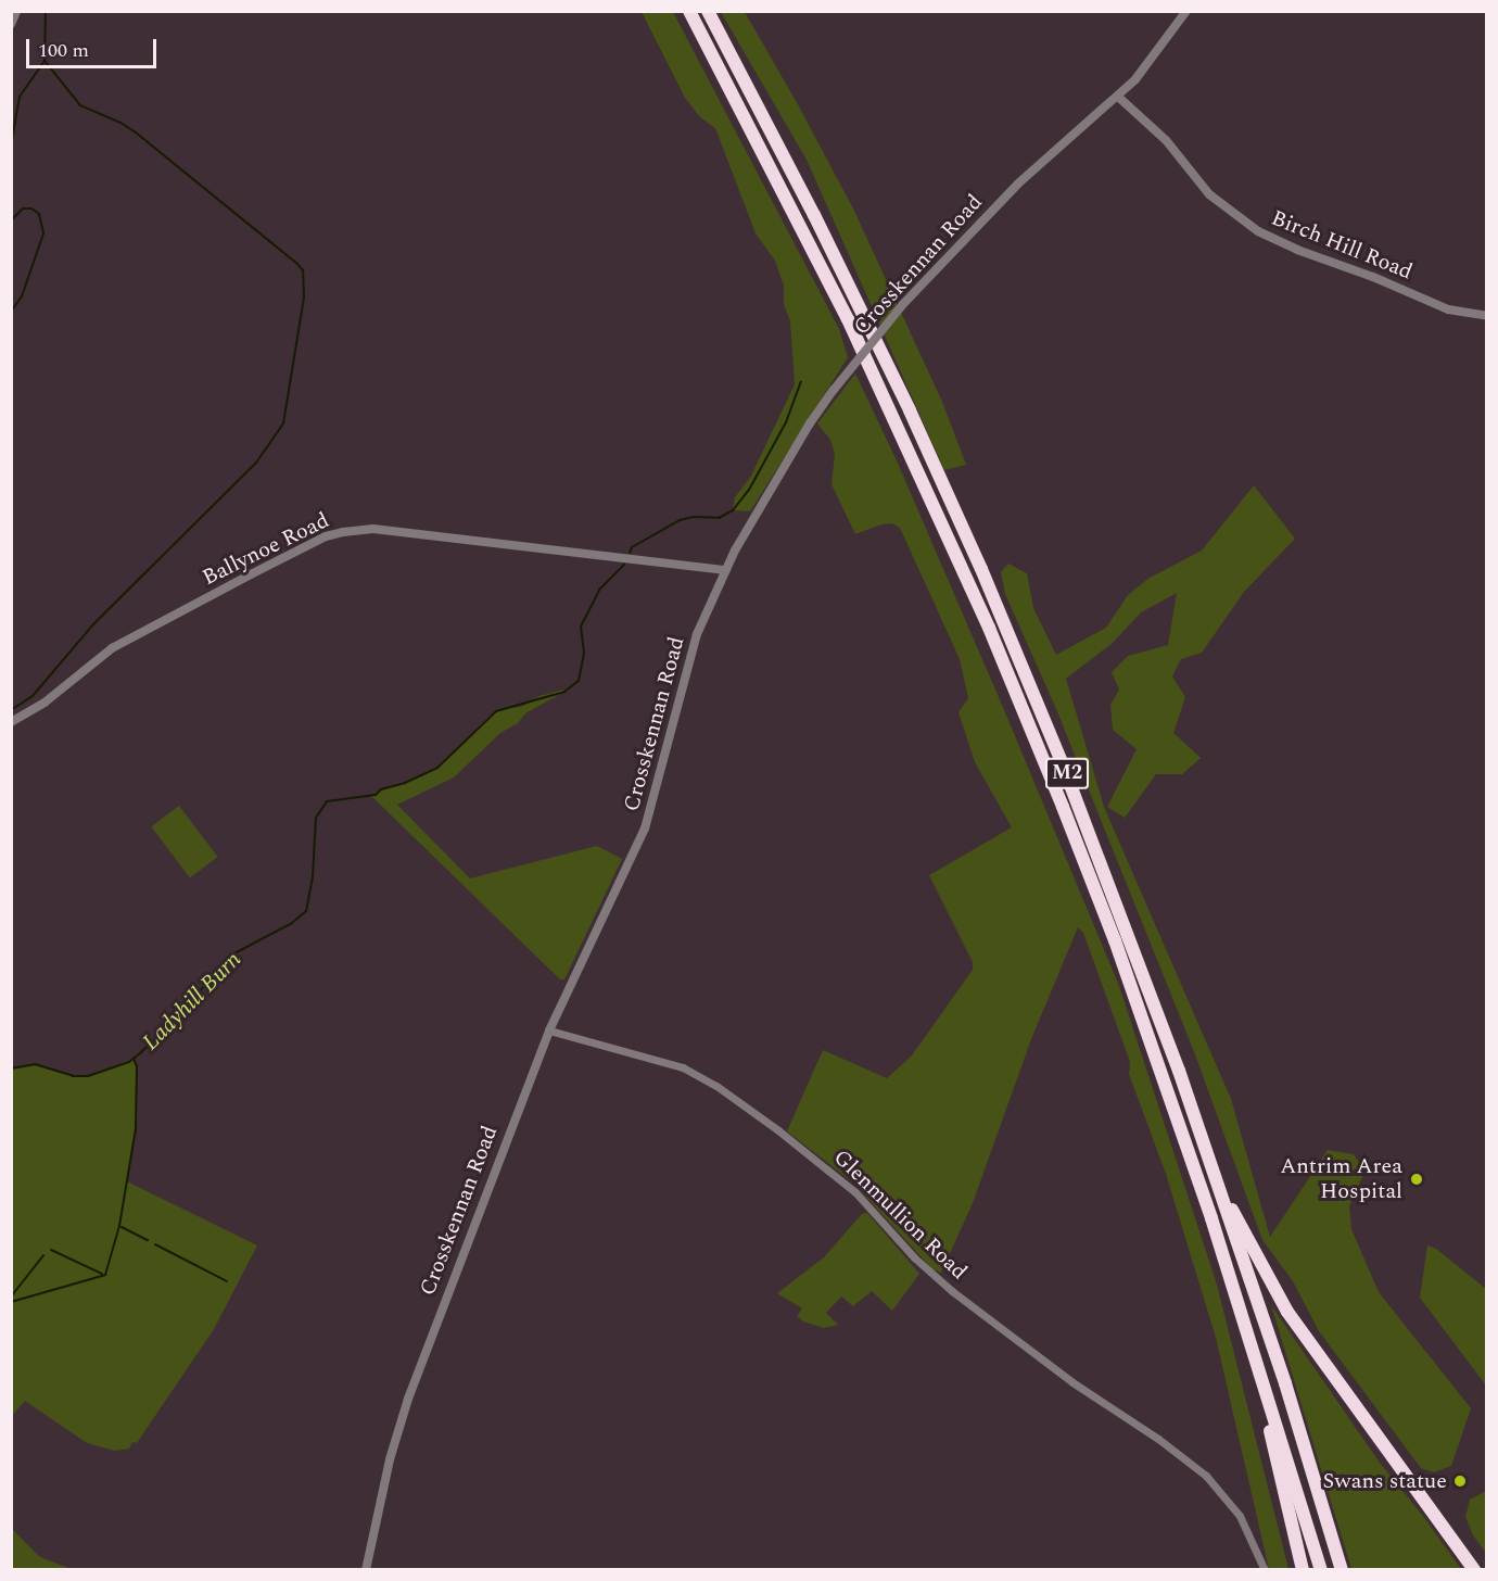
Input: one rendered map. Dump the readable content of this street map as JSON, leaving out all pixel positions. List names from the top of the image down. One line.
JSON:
{"streets":{"highway":["M2"],"street":["Birch Hill Road","Crosskennan Road","Ballynoe Road","Glenmullion Road"]},"crossings":[["Birch Hill Road","Crosskennan Road"],["Crosskennan Road","Ballynoe Road"],["Crosskennan Road","Glenmullion Road"]],"water":["Ladyhill Burn"],"places":["Antrim Area Hospital","Swans statue"],"scale_bar":"100 m"}
